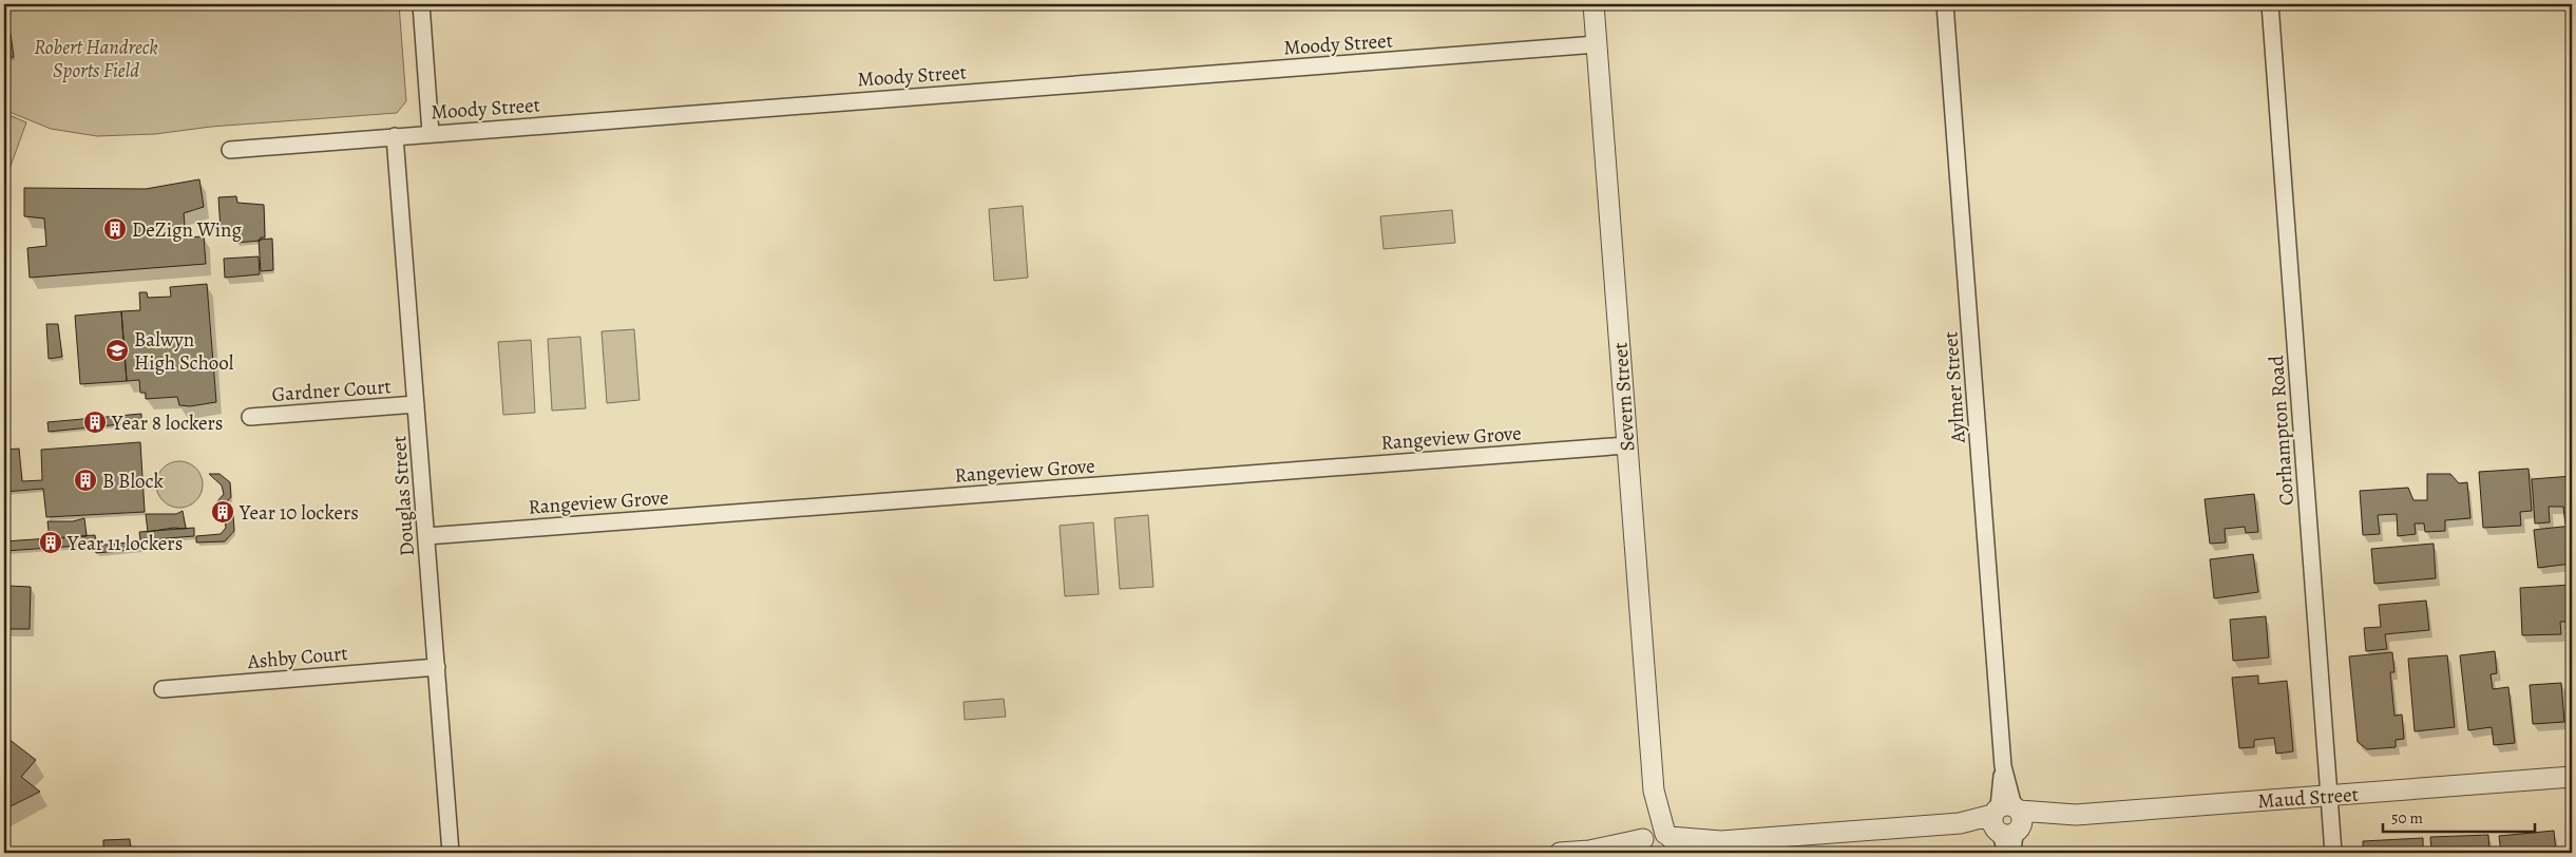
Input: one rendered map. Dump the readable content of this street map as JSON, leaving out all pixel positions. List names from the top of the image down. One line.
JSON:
{"streets":{"street":["Moody Street","Aylmer Street","Gardner Court","Severn Street","Corhampton Road","Rangeview Grove","Douglas Street","Ashby Court","Maud Street"]},"crossings":[["Moody Street","Severn Street"],["Moody Street","Douglas Street"],["Aylmer Street","Maud Street"],["Gardner Court","Douglas Street"],["Severn Street","Rangeview Grove"],["Severn Street","Maud Street"],["Corhampton Road","Maud Street"],["Rangeview Grove","Douglas Street"],["Douglas Street","Ashby Court"]],"parks":["Robert Handreck Sports Field"],"places":{"building":["DeZign Wing","Year 8 lockers","B Block","Year 10 lockers","Year 11 lockers"],"school or university":["Balwyn High School"]},"scale_bar":"50 m"}
